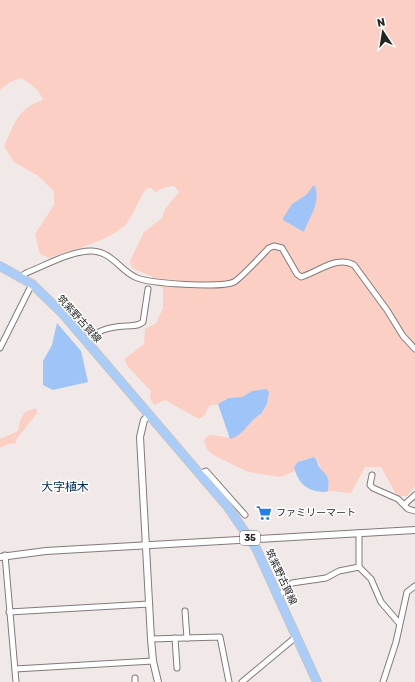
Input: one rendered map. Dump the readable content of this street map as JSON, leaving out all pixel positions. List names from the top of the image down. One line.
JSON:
{"streets":{"main road":["筑紫野古賀線","35"]},"districts":["大字植木"],"places":{"supermarket":["ファミリーマート"]},"north":"top"}
